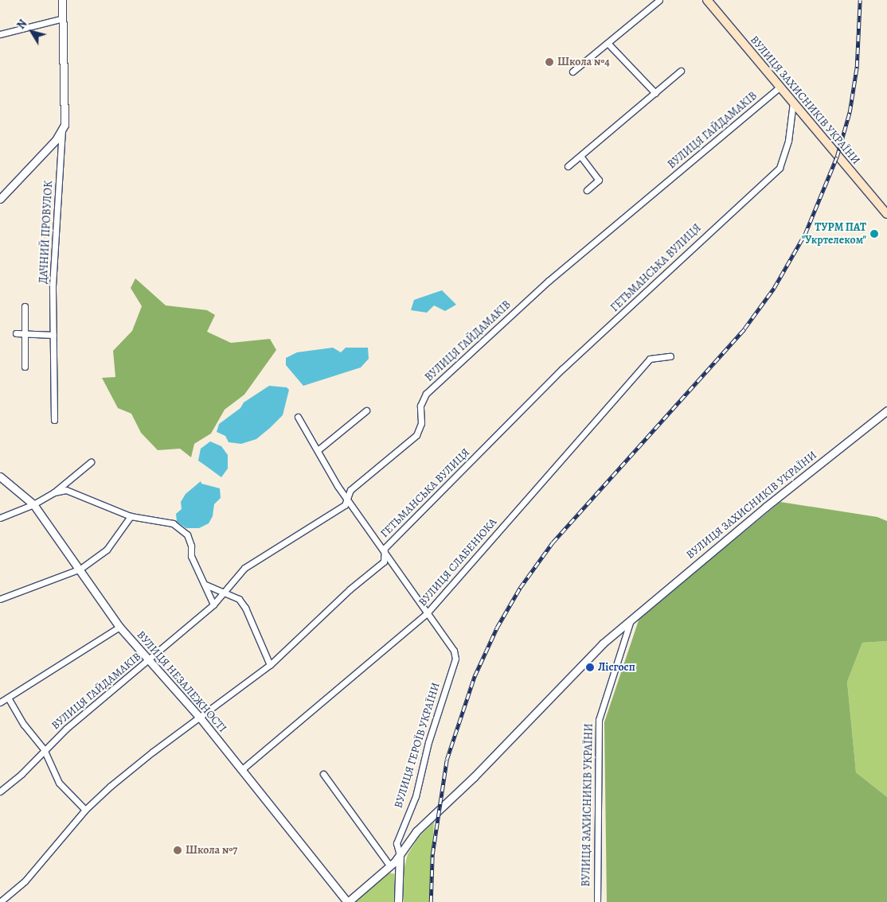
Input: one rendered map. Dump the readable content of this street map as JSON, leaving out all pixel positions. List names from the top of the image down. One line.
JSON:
{"streets":{"main road":["ВУЛИЦЯ ЗАХИСНИКІВ УКРАЇНИ"],"street":["ВУЛИЦЯ ГАЙДАМАКІВ","ДАЧНИЙ ПРОВУЛОК","ГЕТЬМАНСЬКА ВУЛИЦЯ","ВУЛИЦЯ СЛАБЕНЮКА","ВУЛИЦЯ НЕЗАЛЕЖНОСТІ","ВУЛИЦЯ ГЕРОЇВ УКРАЇНИ"]},"crossings":[["ВУЛИЦЯ ЗАХИСНИКІВ УКРАЇНИ","ВУЛИЦЯ ГАЙДАМАКІВ"],["ВУЛИЦЯ ЗАХИСНИКІВ УКРАЇНИ","ГЕТЬМАНСЬКА ВУЛИЦЯ"],["ВУЛИЦЯ ЗАХИСНИКІВ УКРАЇНИ","ВУЛИЦЯ ГЕРОЇВ УКРАЇНИ"],["ВУЛИЦЯ ГАЙДАМАКІВ","ВУЛИЦЯ НЕЗАЛЕЖНОСТІ"],["ГЕТЬМАНСЬКА ВУЛИЦЯ","ВУЛИЦЯ НЕЗАЛЕЖНОСТІ"],["ВУЛИЦЯ СЛАБЕНЮКА","ВУЛИЦЯ НЕЗАЛЕЖНОСТІ"],["ВУЛИЦЯ СЛАБЕНЮКА","ВУЛИЦЯ ГЕРОЇВ УКРАЇНИ"]],"places":["Школа №4","ТУРМ ПАТ \"Укртелеком\"","Лісгосп","Школа №7"],"north":"top left"}
